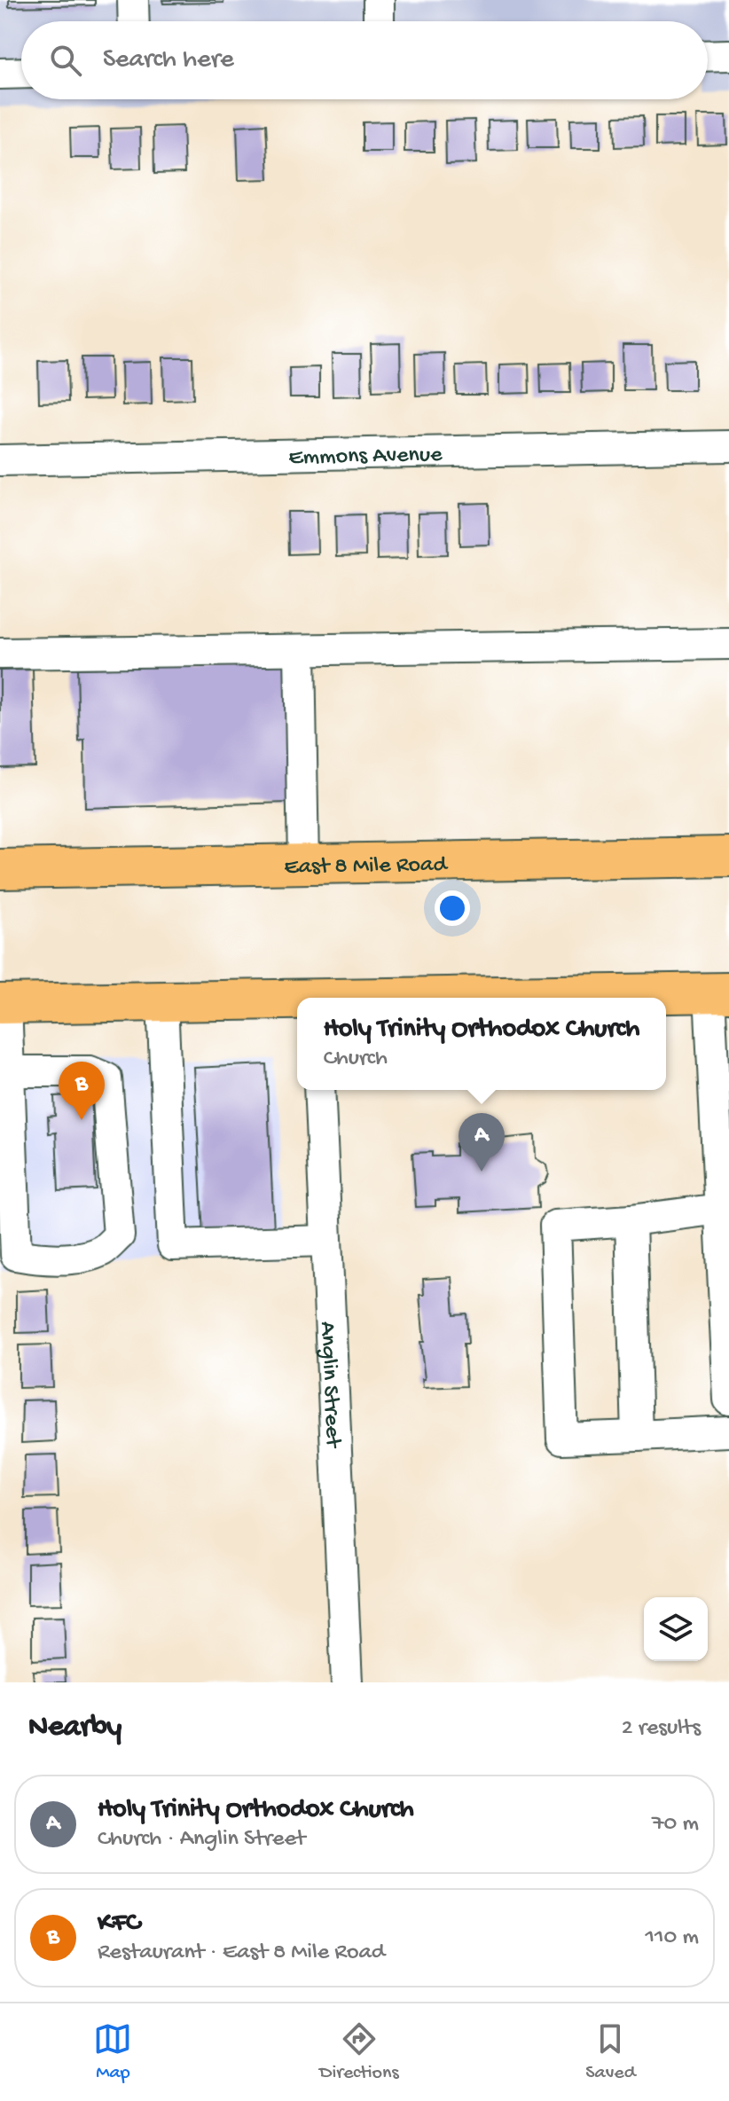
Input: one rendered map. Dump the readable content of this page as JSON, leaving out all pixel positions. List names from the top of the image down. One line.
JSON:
{"streets":{"highway":["East 8 Mile Road"],"street":["Emmons Avenue","Anglin Street"]},"page":{"search":"Search here","popup":["Holy Trinity Orthodox Church","Church"],"pins":["B","A"],"heading":["Nearby","2 results"],"list":[{"mark":"A","name":"Holy Trinity Orthodox Church","note":"Church · Anglin Street","value":"70 m"},{"mark":"B","name":"KFC","note":"Restaurant · East 8 Mile Road","value":"110 m"}],"nav":["Map","Directions","Saved"]}}
